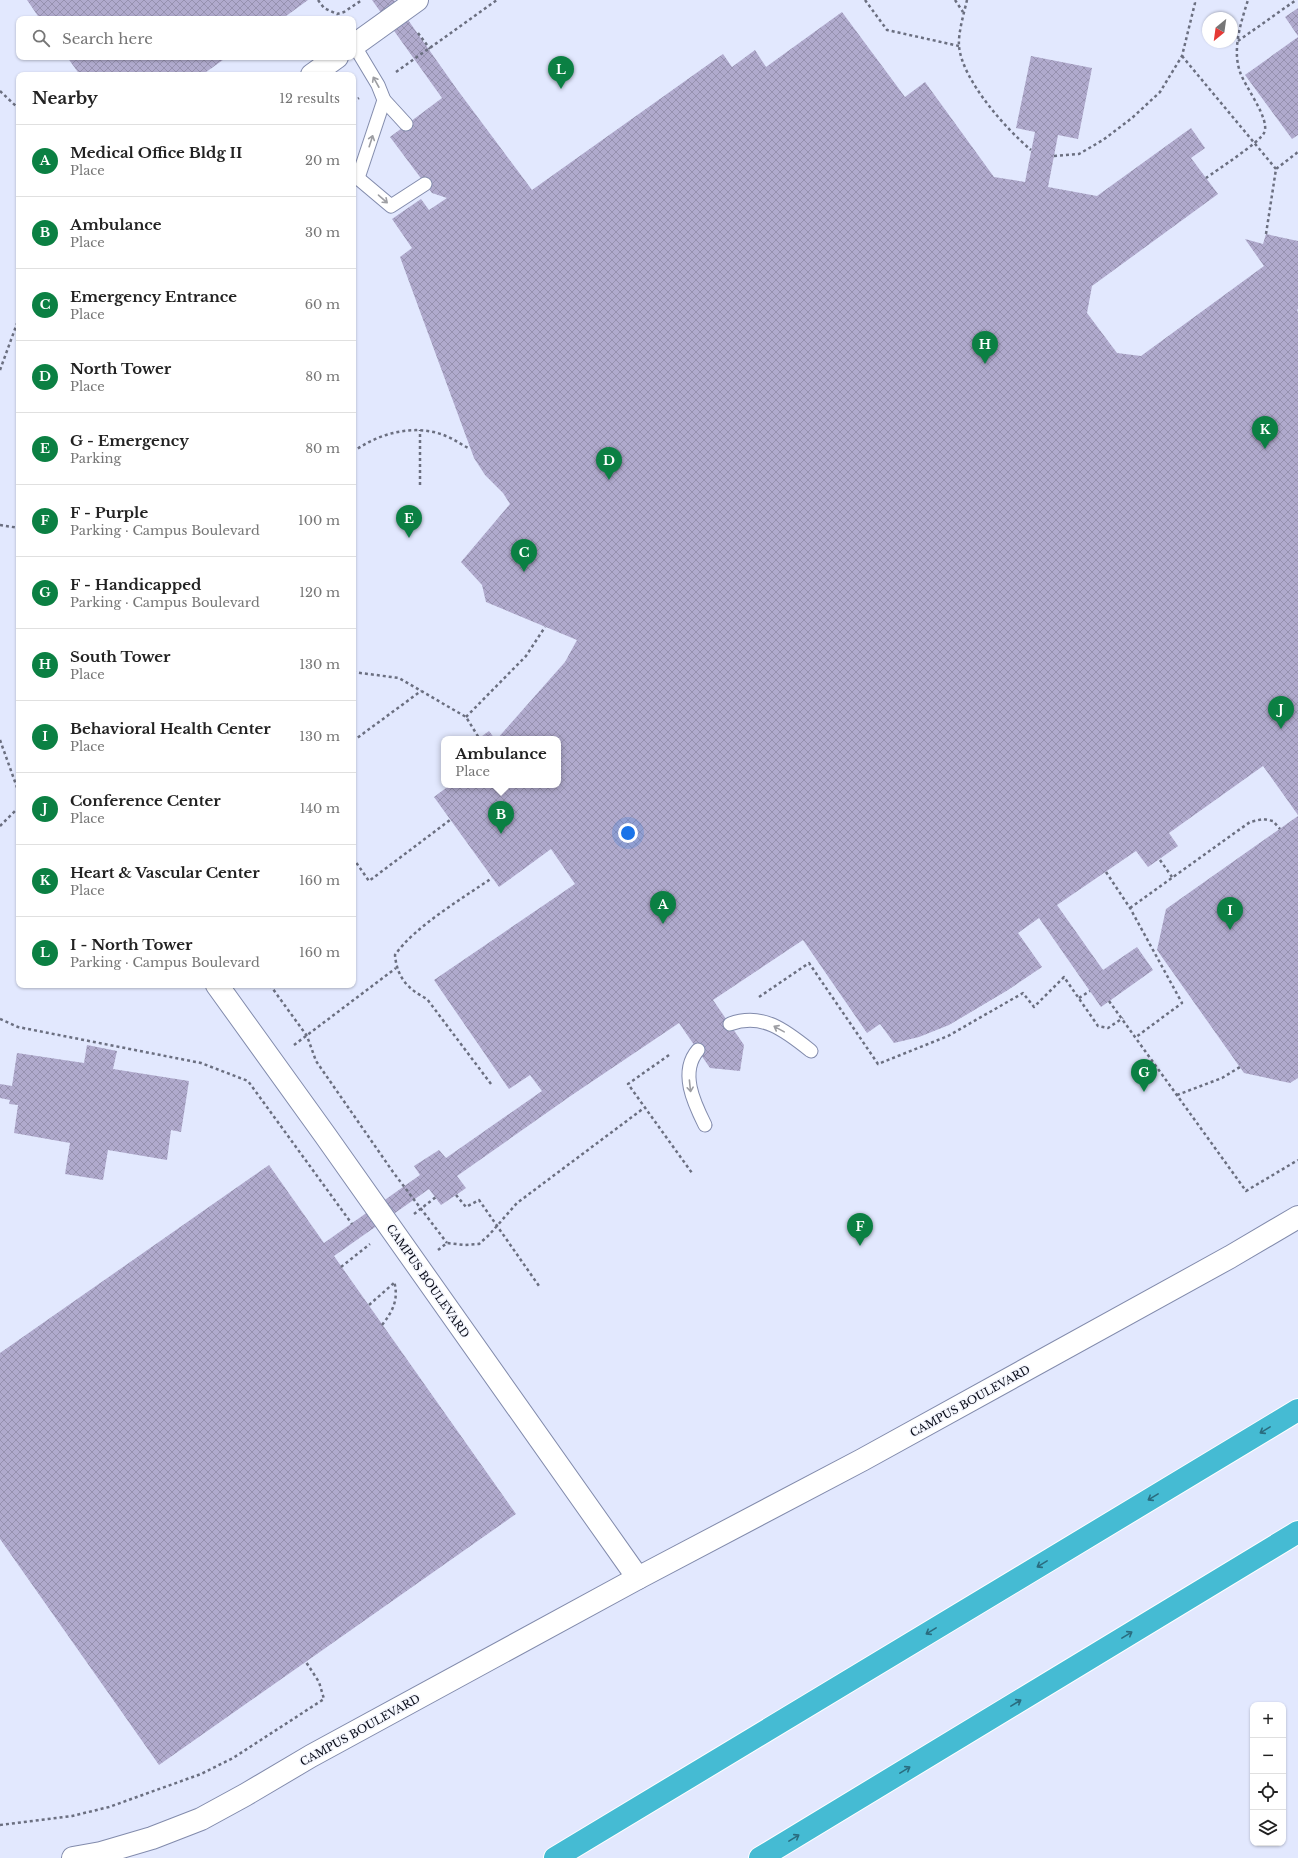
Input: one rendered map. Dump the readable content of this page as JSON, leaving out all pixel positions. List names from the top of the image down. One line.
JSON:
{"streets":{"street":["CAMPUS BOULEVARD"]},"north":"bottom left","page":{"search":"Search here","pins":["L","H","K","D","E","C","J","B","A","I","G","F"],"heading":["Nearby","12 results"],"list":[{"mark":"A","name":"Medical Office Bldg II","note":"Place","value":"20 m"},{"mark":"B","name":"Ambulance","note":"Place","value":"30 m"},{"mark":"C","name":"Emergency Entrance","note":"Place","value":"60 m"},{"mark":"D","name":"North Tower","note":"Place","value":"80 m"},{"mark":"E","name":"G - Emergency","note":"Parking","value":"80 m"},{"mark":"F","name":"F - Purple","note":"Parking · Campus Boulevard","value":"100 m"},{"mark":"G","name":"F - Handicapped","note":"Parking · Campus Boulevard","value":"120 m"},{"mark":"H","name":"South Tower","note":"Place","value":"130 m"},{"mark":"I","name":"Behavioral Health Center","note":"Place","value":"130 m"},{"mark":"J","name":"Conference Center","note":"Place","value":"140 m"},{"mark":"K","name":"Heart & Vascular Center","note":"Place","value":"160 m"},{"mark":"L","name":"I - North Tower","note":"Parking · Campus Boulevard","value":"160 m"}],"popup":["Ambulance","Place"],"map_buttons":["+","−"]}}
